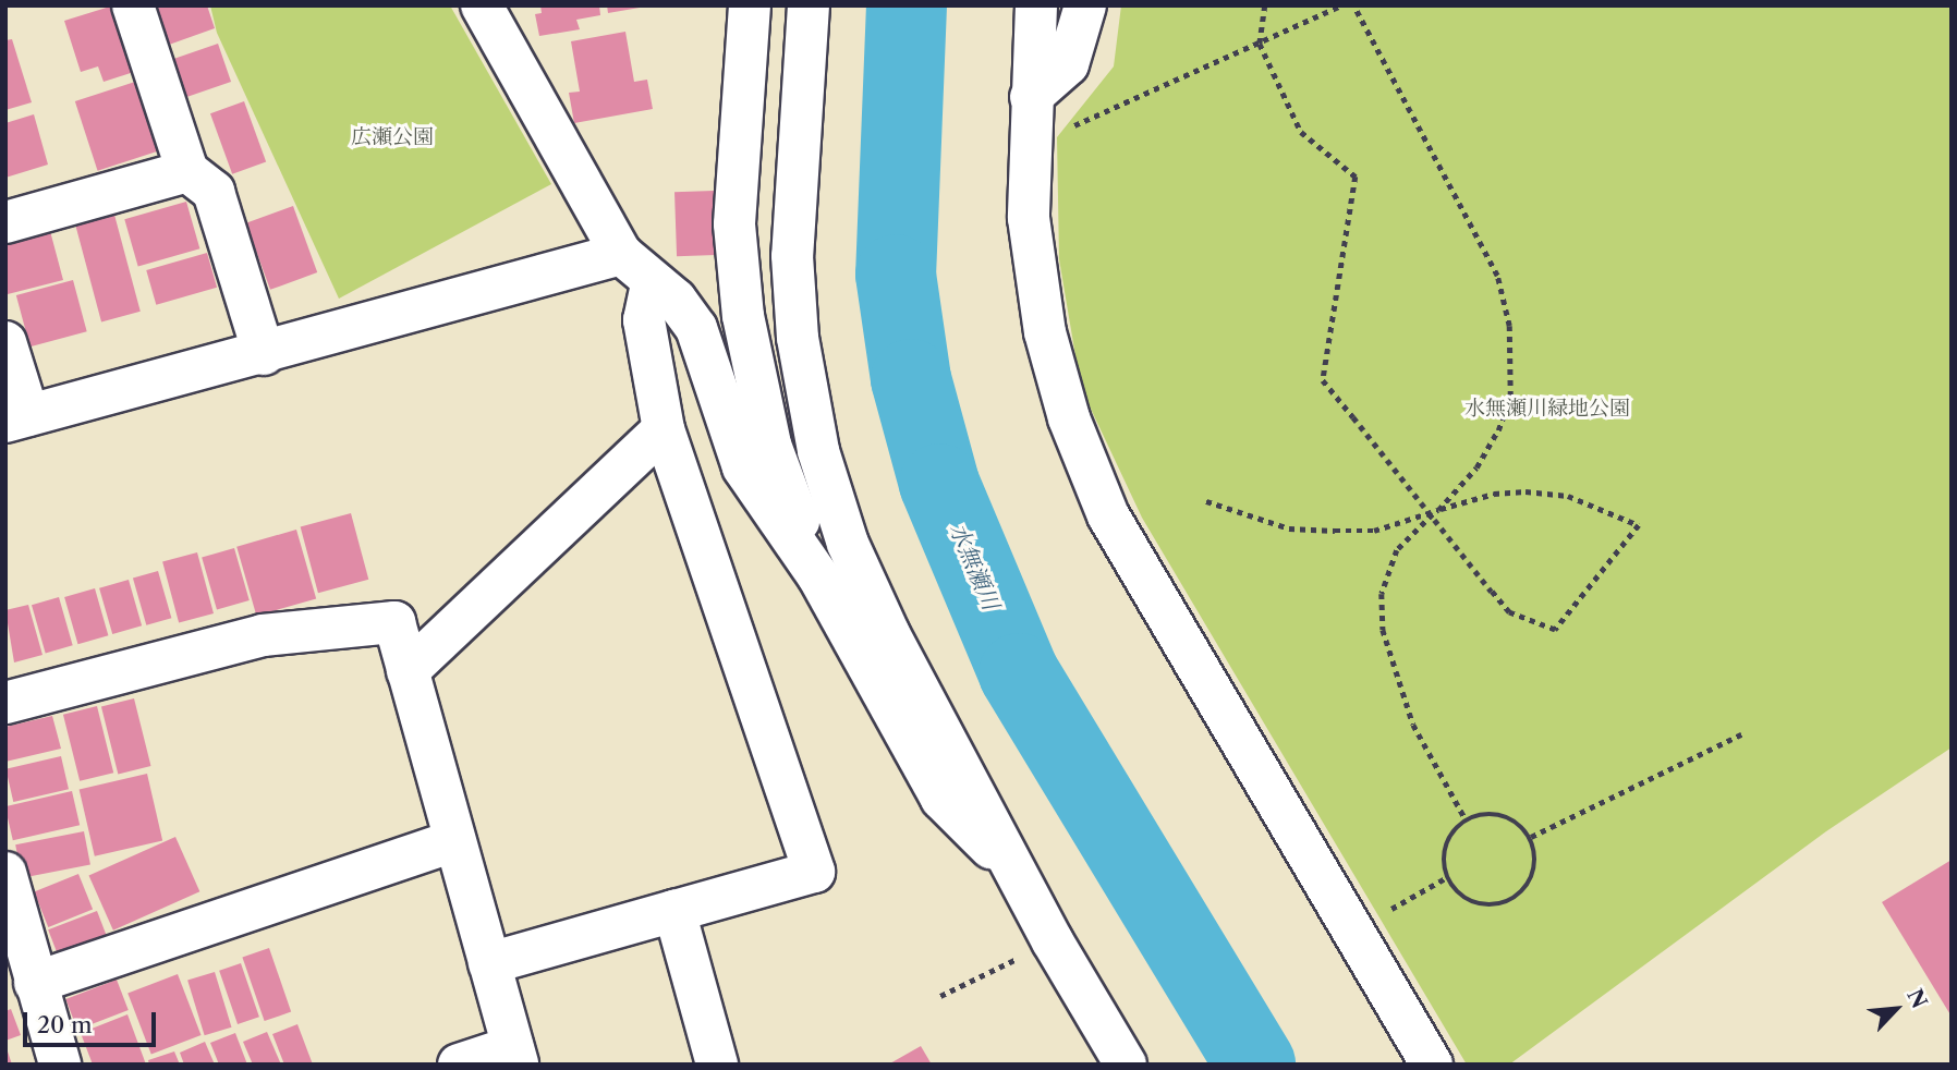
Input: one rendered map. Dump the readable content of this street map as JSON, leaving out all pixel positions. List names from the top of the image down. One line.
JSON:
{"water":["水無瀬川"],"parks":["広瀬公園","水無瀬川緑地公園"],"scale_bar":"20 m","north":"top right"}
